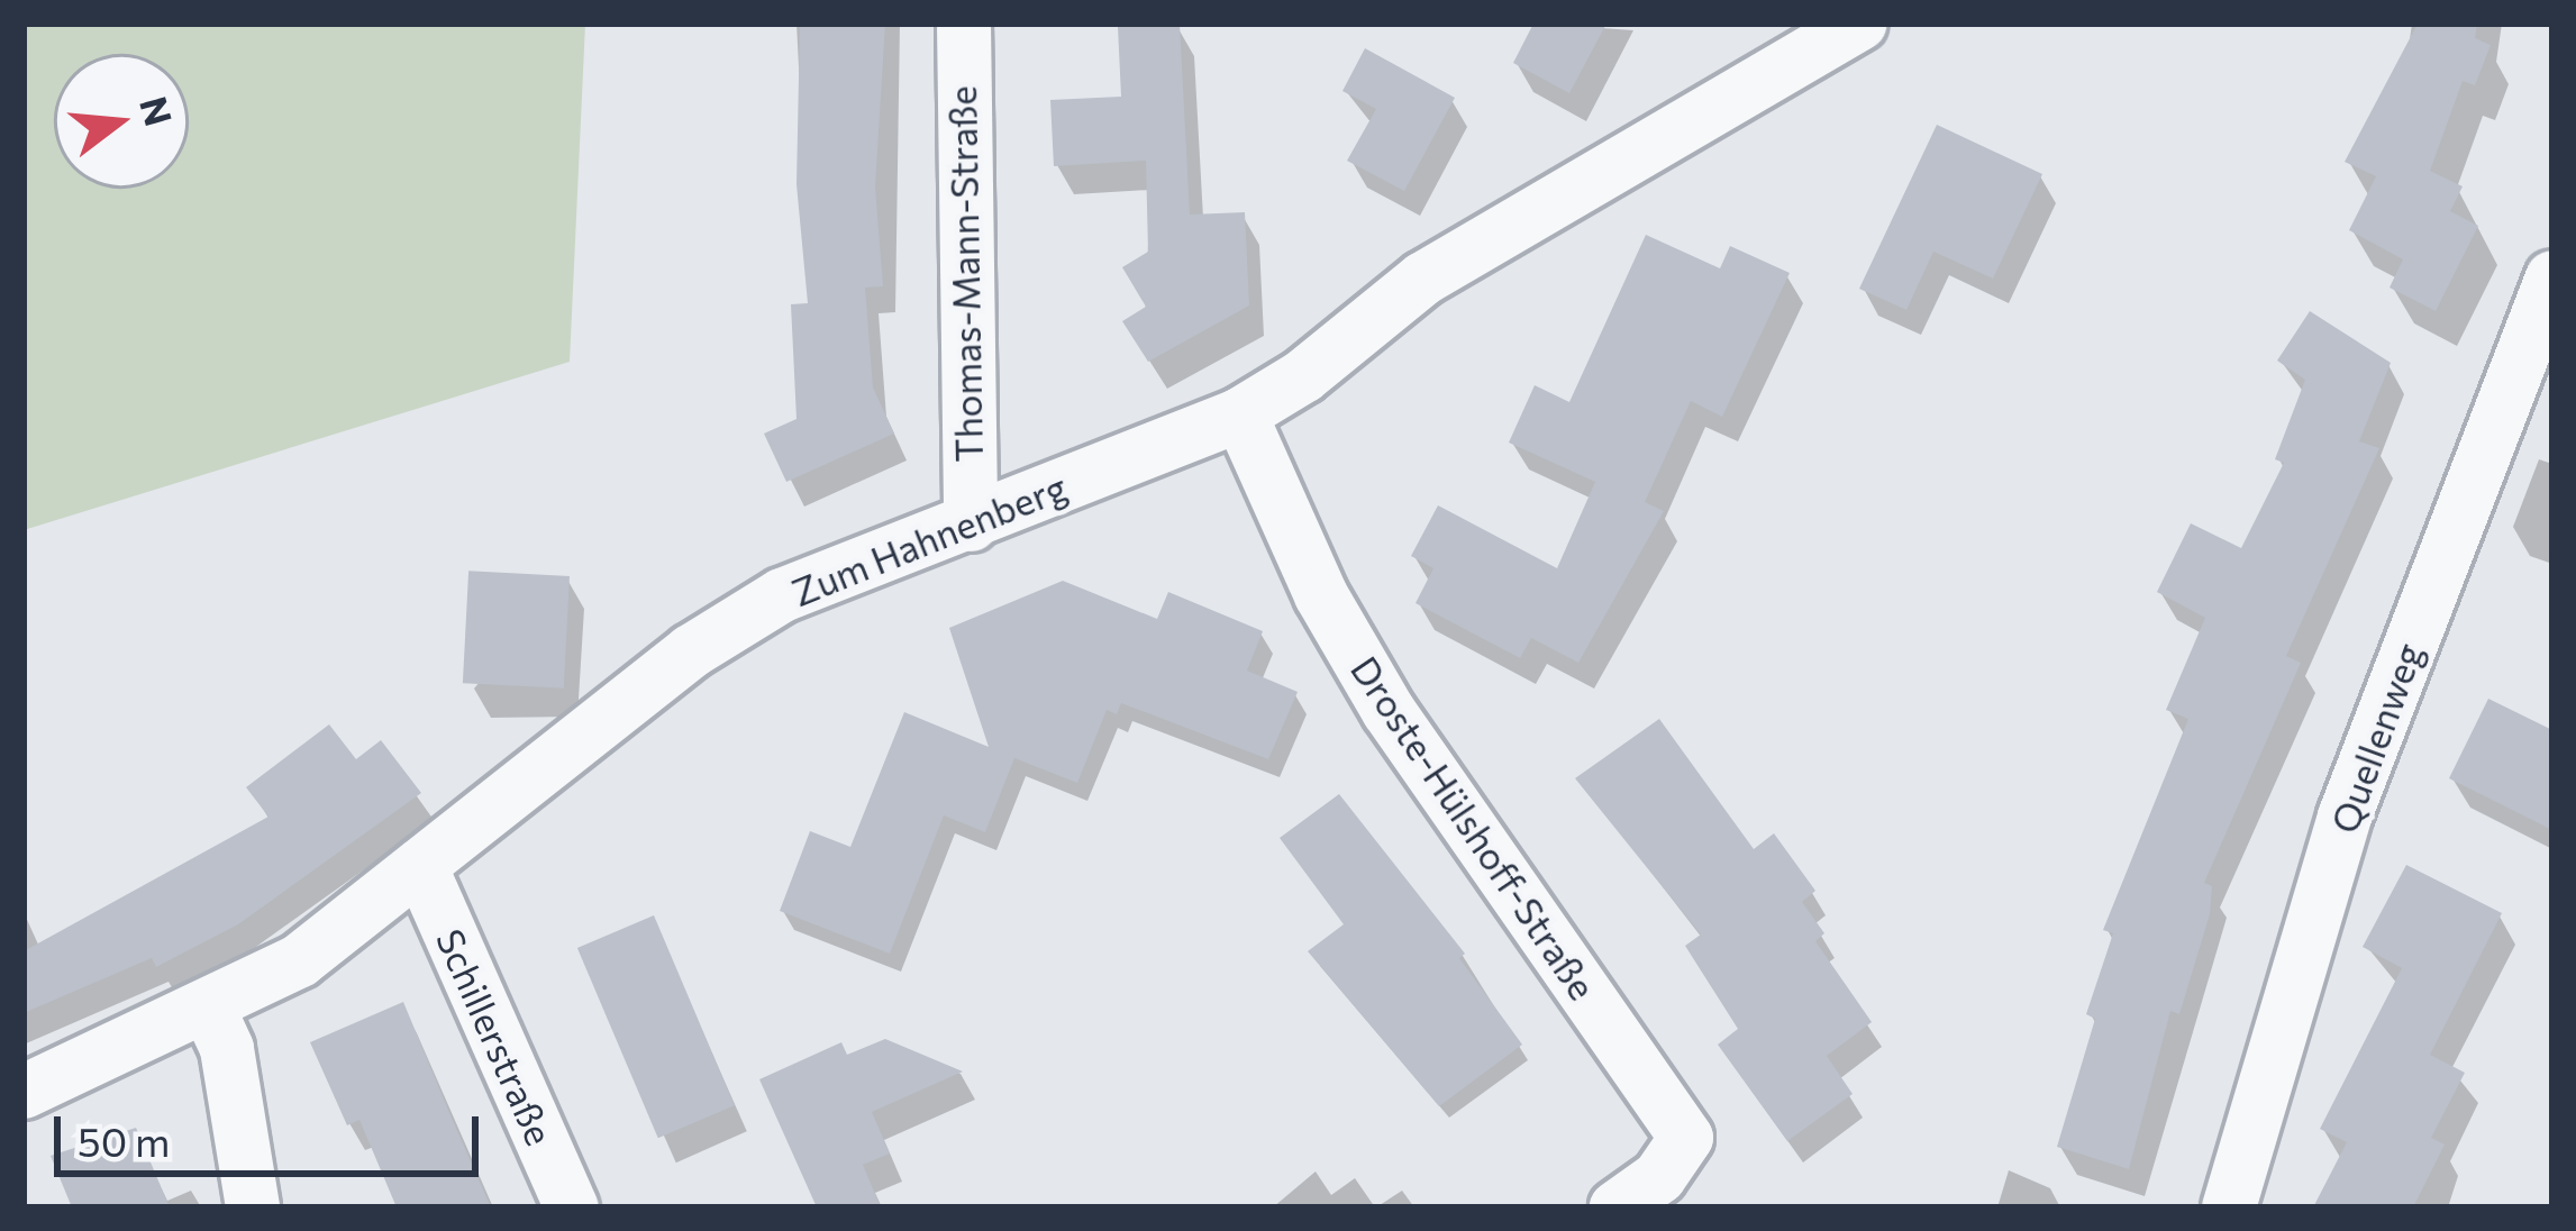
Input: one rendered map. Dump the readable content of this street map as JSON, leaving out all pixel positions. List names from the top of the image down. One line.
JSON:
{"streets":{"street":["Thomas-Mann-Straße","Zum Hahnenberg","Quellenweg","Droste-Hülshoff-Straße","Schillerstraße"]},"crossings":[["Thomas-Mann-Straße","Zum Hahnenberg"],["Zum Hahnenberg","Droste-Hülshoff-Straße"],["Zum Hahnenberg","Schillerstraße"]],"scale_bar":"50 m","north":"right"}
